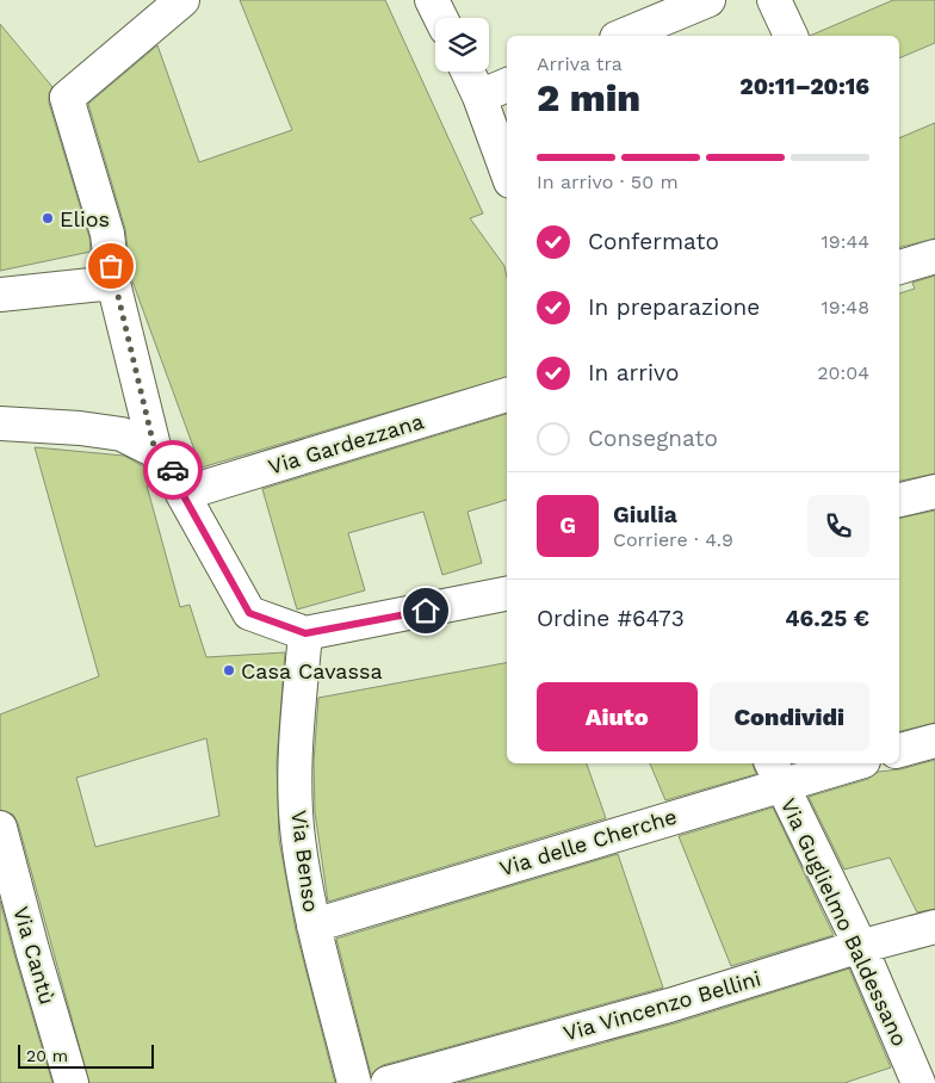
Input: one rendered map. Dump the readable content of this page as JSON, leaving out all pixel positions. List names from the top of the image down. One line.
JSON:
{"streets":{"street":["Via Gardezzana","Via delle Cherche","Via Benso","Via Guglielmo Baldessano","Via Cantù","Via Vincenzo Bellini"]},"crossings":[["Via delle Cherche","Via Benso"],["Via delle Cherche","Via Guglielmo Baldessano"],["Via Guglielmo Baldessano","Via Vincenzo Bellini"]],"places":["Elios","Casa Cavassa"],"scale_bar":"20 m","page":{"heading":["2 min","Arriva tra","20:11–20:16"],"panel":["Giulia","Corriere · 4.9","Ordine #6473","46.25 €"],"bar":"In arrivo · 50 m","list":[["Confermato","19:44"],["In preparazione","19:48"],["In arrivo","20:04"],"Consegnato"],"round":"G","buttons":["Aiuto","Condividi"],"scale":"20 m"}}
